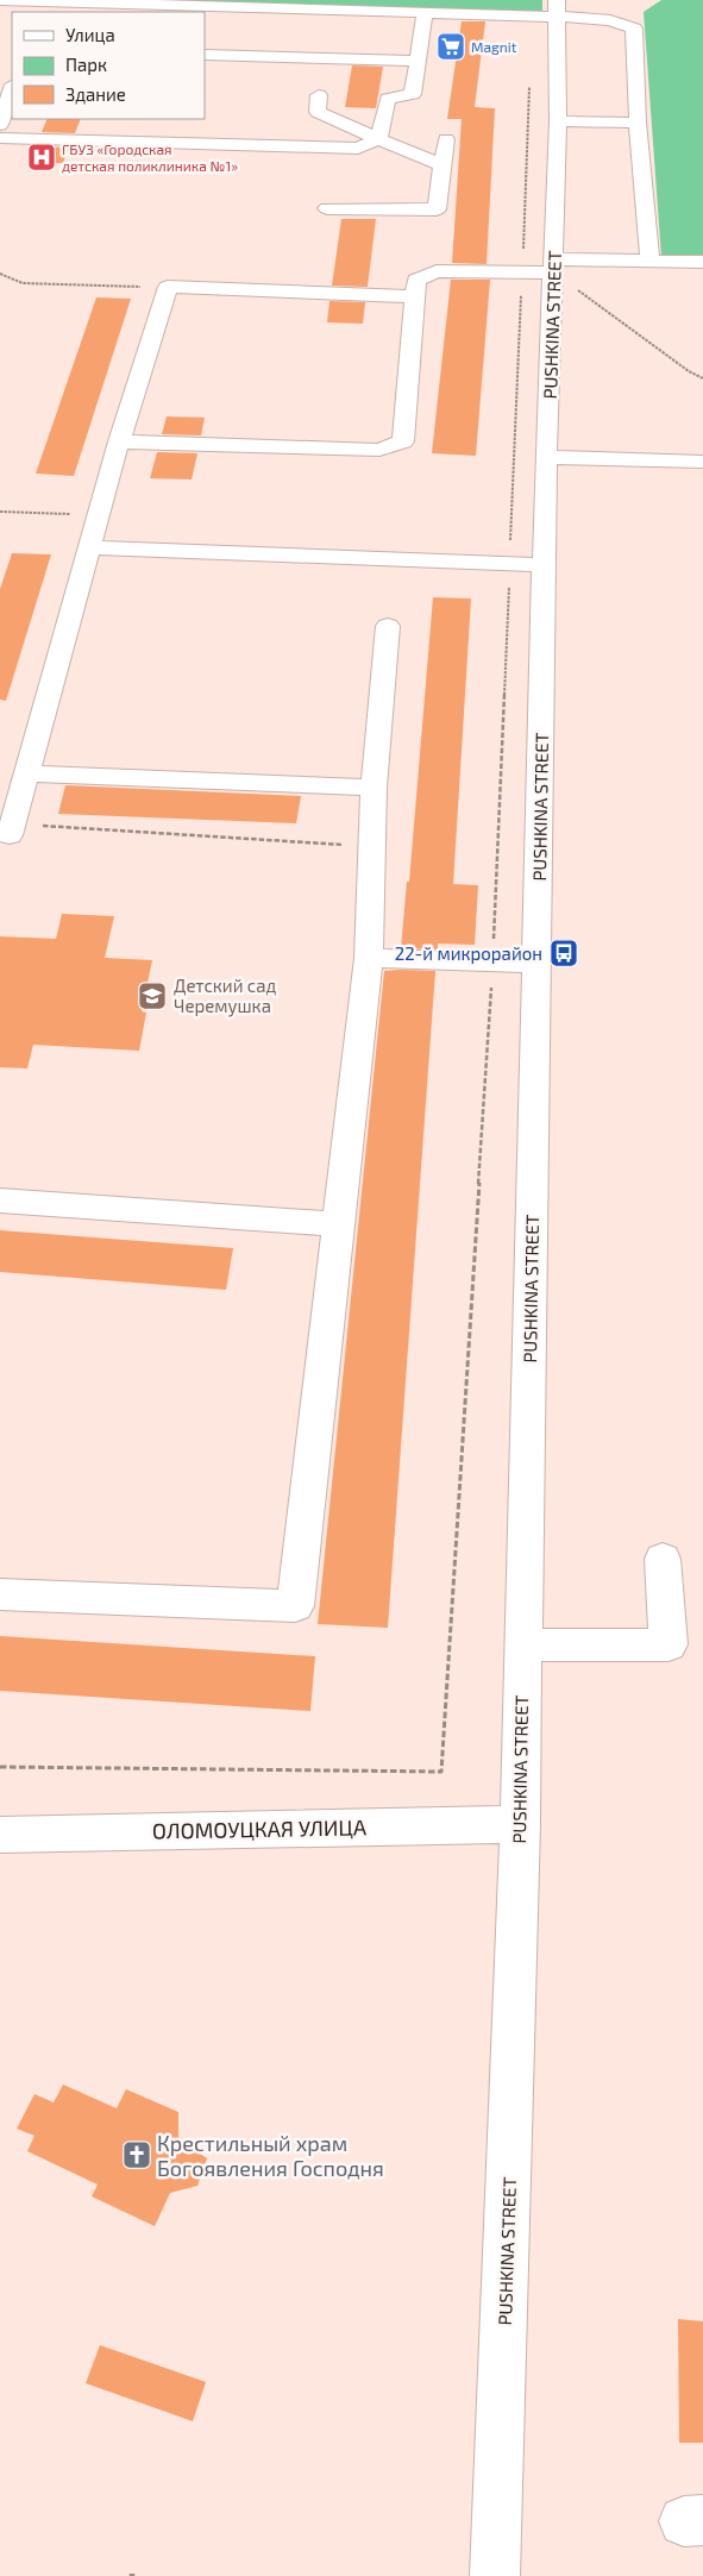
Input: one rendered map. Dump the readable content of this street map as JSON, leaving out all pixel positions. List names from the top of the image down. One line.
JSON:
{"streets":{"street":["PUSHKINA STREET","ОЛОМОУЦКАЯ УЛИЦА"]},"crossings":[["PUSHKINA STREET","ОЛОМОУЦКАЯ УЛИЦА"]],"places":{"supermarket":["Magnit"],"hospital":["ГБУЗ «Городская детская поликлиника №1»"],"bus stop":["22-й микрорайон"],"school or university":["Детский сад Черемушка"],"church":["Крестильный храм Богоявления Господня"]},"legend":["Улица","Парк","Здание"]}
